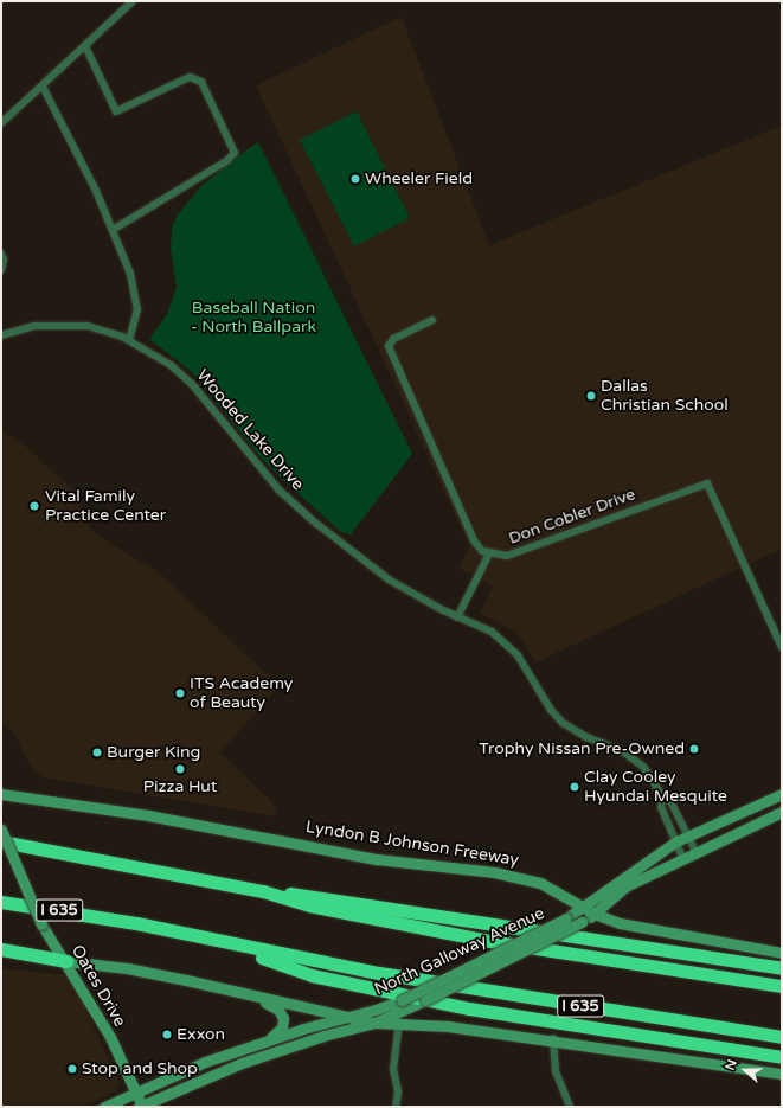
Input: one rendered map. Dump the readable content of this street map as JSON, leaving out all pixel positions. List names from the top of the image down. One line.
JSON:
{"streets":{"highway":["I 635"],"main road":["Lyndon B Johnson Freeway","North Galloway Avenue","Oates Drive"],"street":["Wooded Lake Drive","Don Cobler Drive"]},"crossings":[["Wooded Lake Drive","North Galloway Avenue"],["Lyndon B Johnson Freeway","North Galloway Avenue"],["North Galloway Avenue","Oates Drive"]],"parks":["Baseball Nation - North Ballpark"],"places":["Wheeler Field","Dallas Christian School","Vital Family Practice Center","ITS Academy of Beauty","Trophy Nissan Pre-Owned","Burger King","Pizza Hut","Clay Cooley Hyundai Mesquite","Exxon","Stop and Shop"],"north":"left"}
